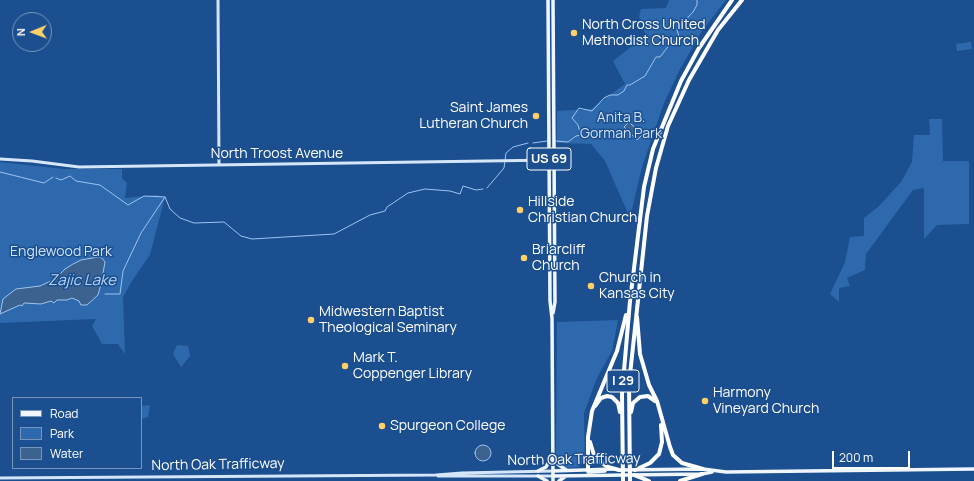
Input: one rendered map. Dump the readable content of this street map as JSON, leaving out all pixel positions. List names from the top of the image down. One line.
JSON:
{"streets":{"highway":["I 29"],"main road":["US 69","North Oak Trafficway"],"street":["North Troost Avenue"]},"crossings":[["North Troost Avenue","US 69"],["US 69","North Oak Trafficway"]],"water":["Zajic Lake"],"parks":["Anita B. Gorman Park","Englewood Park"],"places":["North Cross United Methodist Church","Saint James Lutheran Church","Hillside Christian Church","Briarcliff Church","Church in Kansas City","Midwestern Baptist Theological Seminary","Mark T. Coppenger Library","Harmony Vineyard Church","Spurgeon College"],"legend":["Road","Park","Water"],"scale_bar":"200 m","north":"left"}
